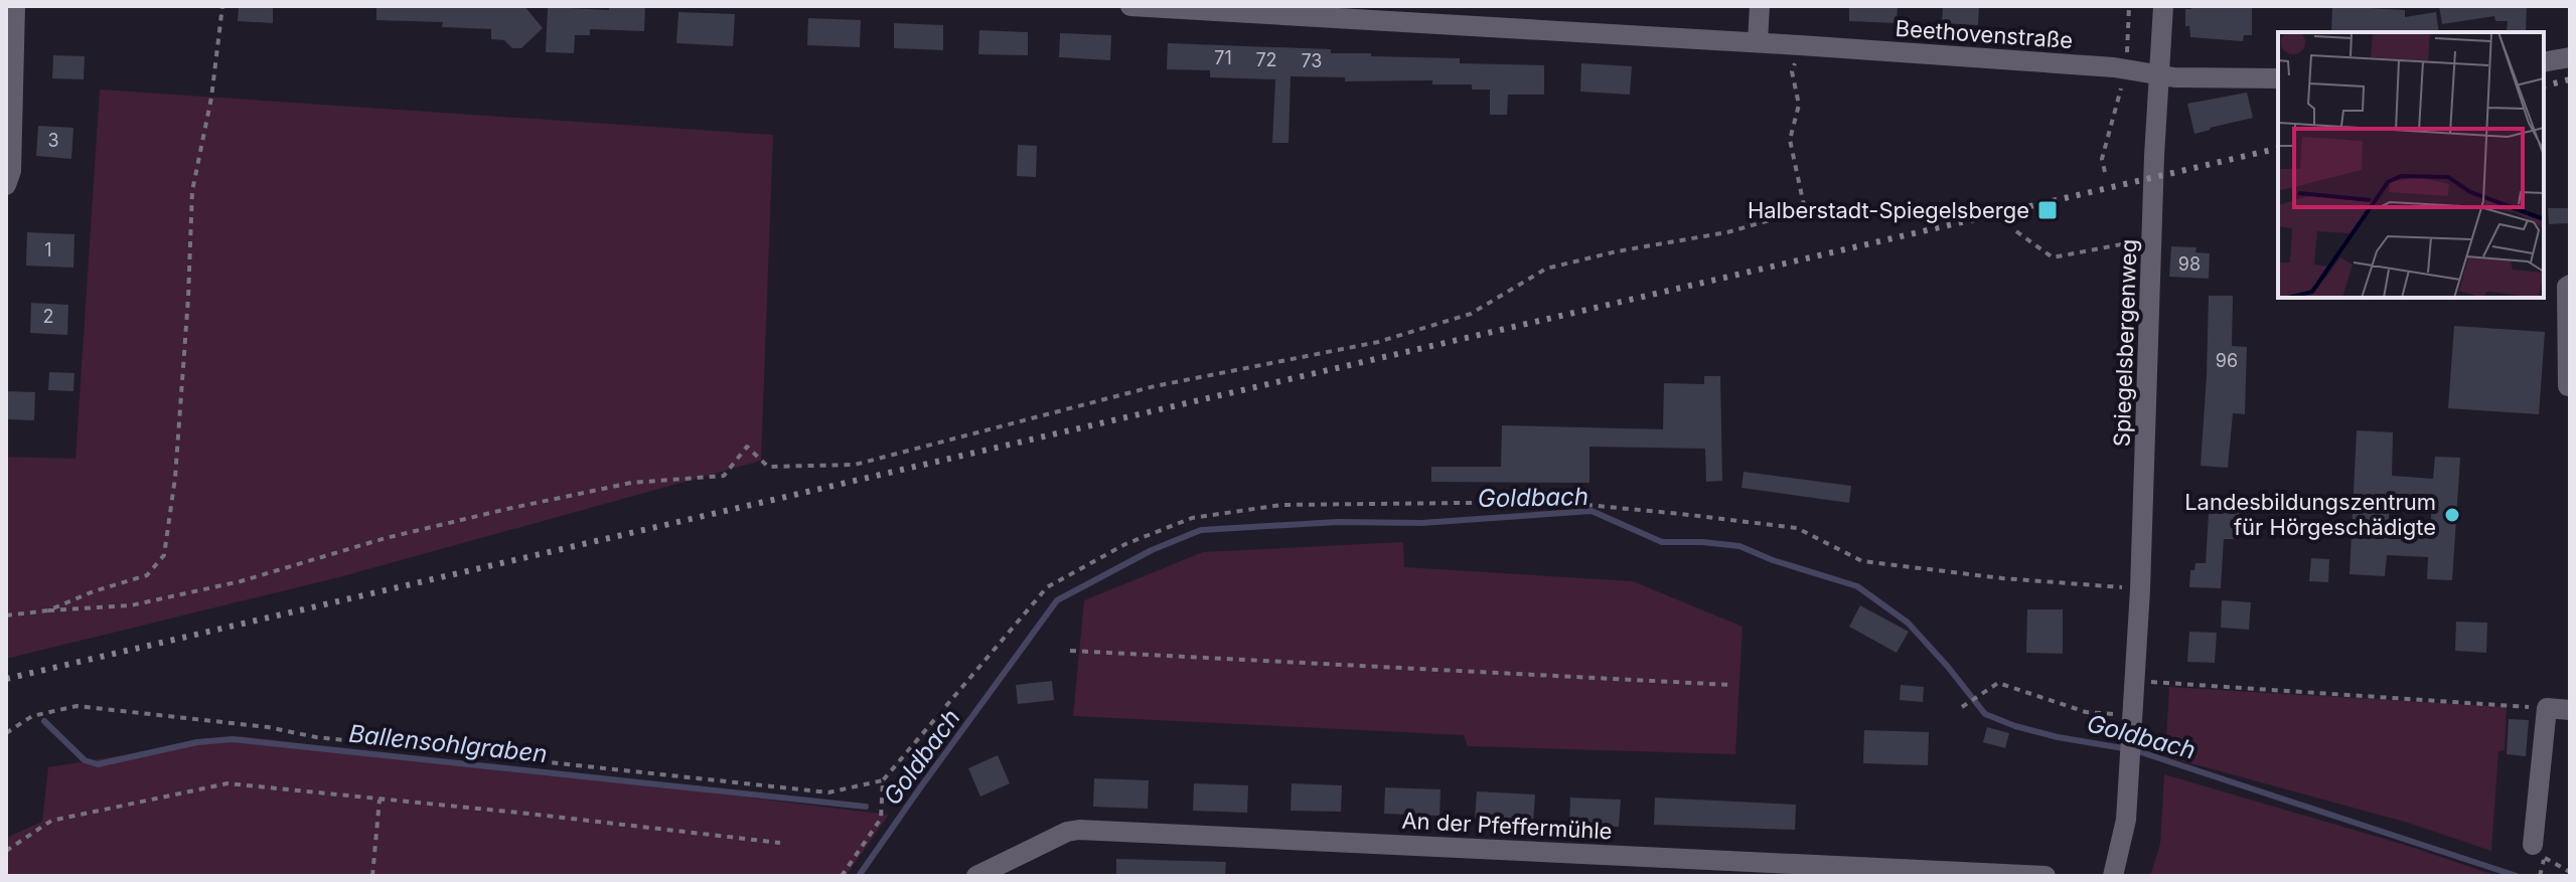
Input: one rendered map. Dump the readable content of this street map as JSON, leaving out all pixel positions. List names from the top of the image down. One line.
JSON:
{"streets":{"street":["Beethovenstraße","Spiegelsbergenweg","An der Pfeffermühle"]},"crossings":[["Beethovenstraße","Spiegelsbergenweg"]],"water":["Goldbach","Ballensohlgraben"],"places":{"transit":["Halberstadt-Spiegelsberge"],"other":["Landesbildungszentrum für Hörgeschädigte"]},"house_numbers":["71","72","73","3","1","98","2","96"]}
